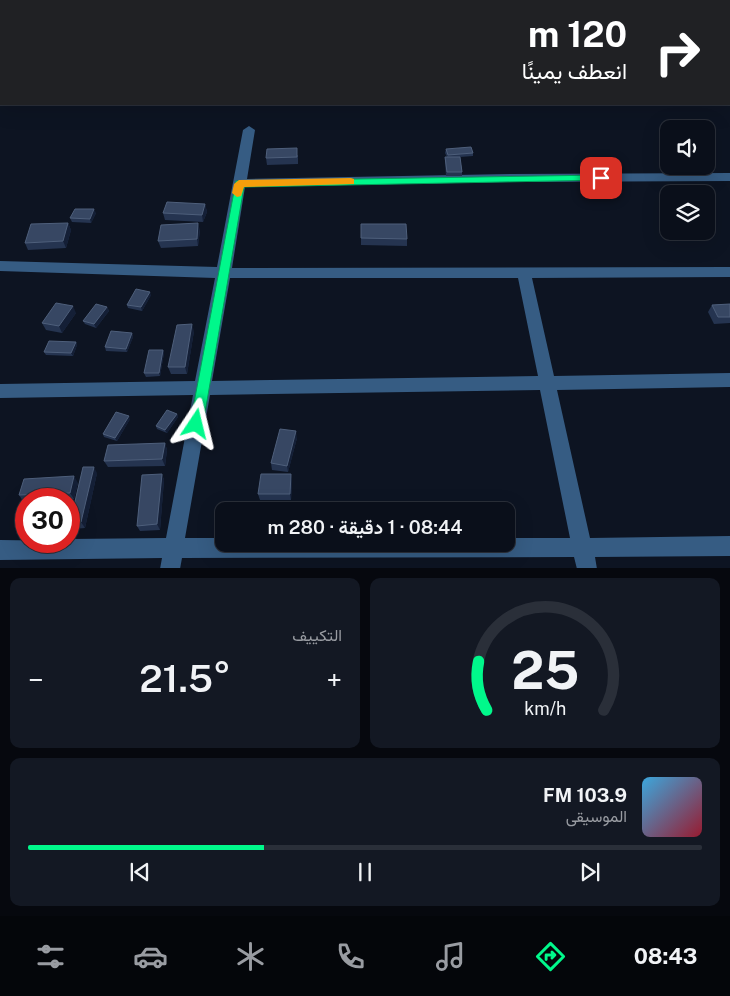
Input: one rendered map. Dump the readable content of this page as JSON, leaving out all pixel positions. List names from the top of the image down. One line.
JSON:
{"page":{"turn":["120 m","انعطف يمينًا"],"limit":"30","trip":"08:44 · 1 دقيقة · 280 m","tile":"التكييف","heat":["−","21.5°","+"],"song":["103.9 FM","الموسيقى"],"tabs":"08:43","gauge":["25","km/h"]}}
